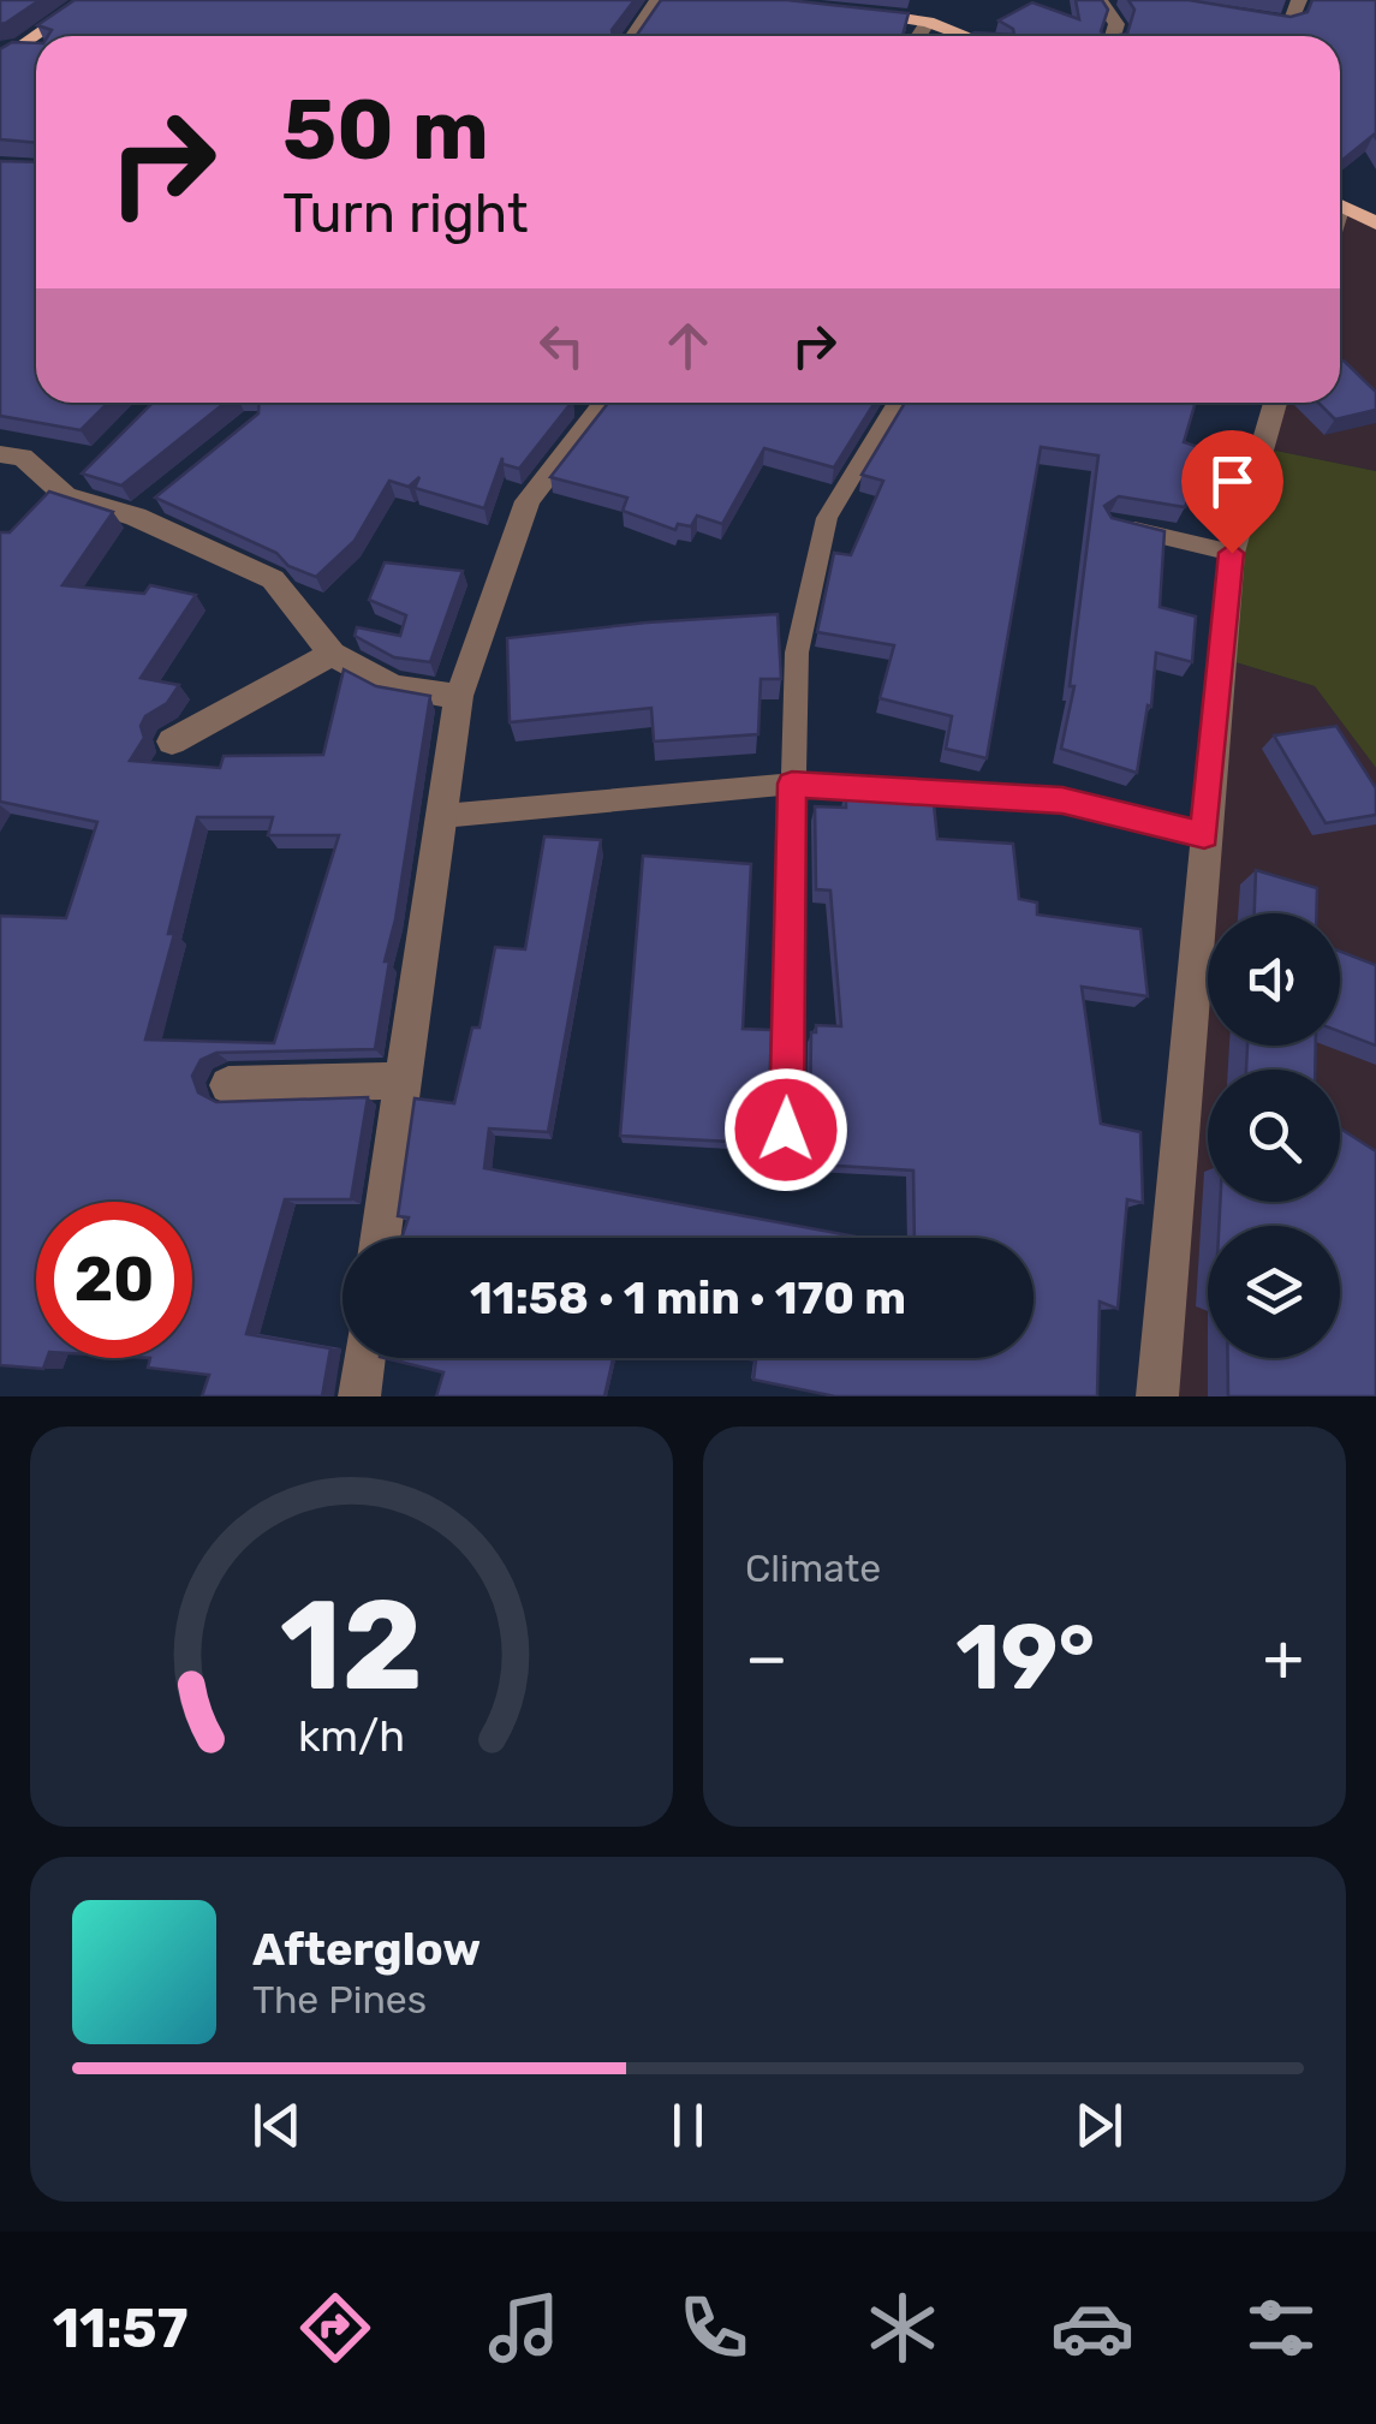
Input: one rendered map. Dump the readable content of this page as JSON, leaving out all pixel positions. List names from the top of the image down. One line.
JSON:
{"page":{"turn":["50 m","Turn right"],"limit":"20","trip":"11:58 · 1 min · 170 m","tile":"Climate","heat":["−","19°","+"],"song":["Afterglow","The Pines"],"tabs":"11:57","gauge":["12","km/h"]}}
